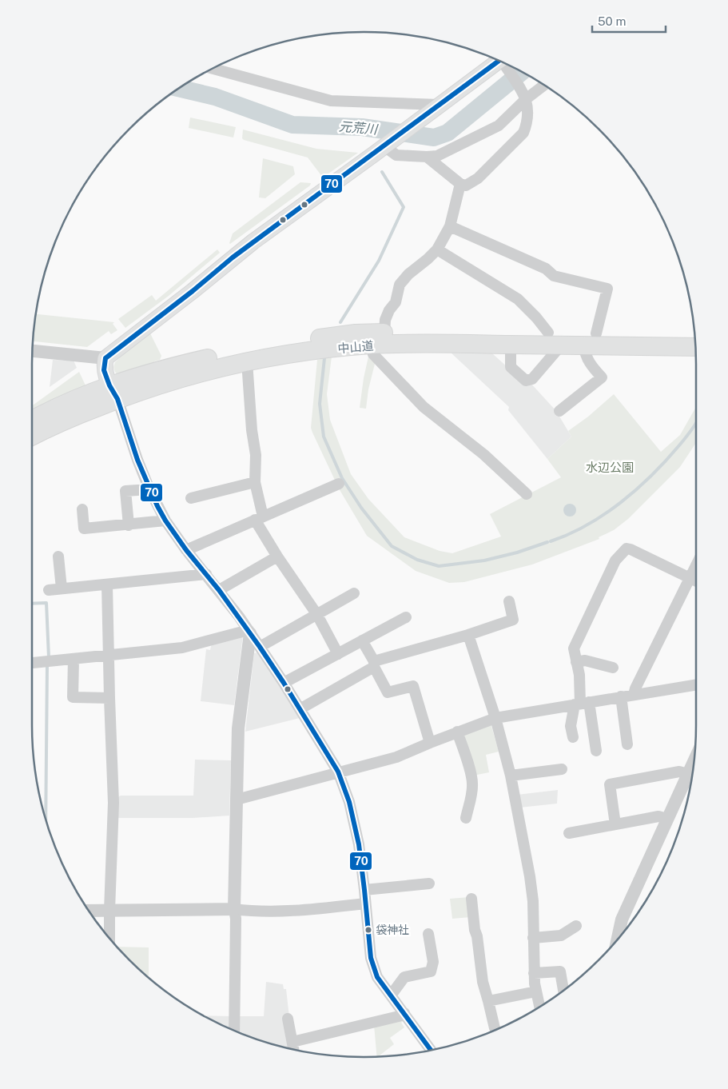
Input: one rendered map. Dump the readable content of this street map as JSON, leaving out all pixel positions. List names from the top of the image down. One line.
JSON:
{"streets":{"highway":["中山道"]},"water":["元荒川"],"parks":["水辺公園"],"places":["袋神社"],"lines":["transit line 70"],"scale_bar":"50 m"}
